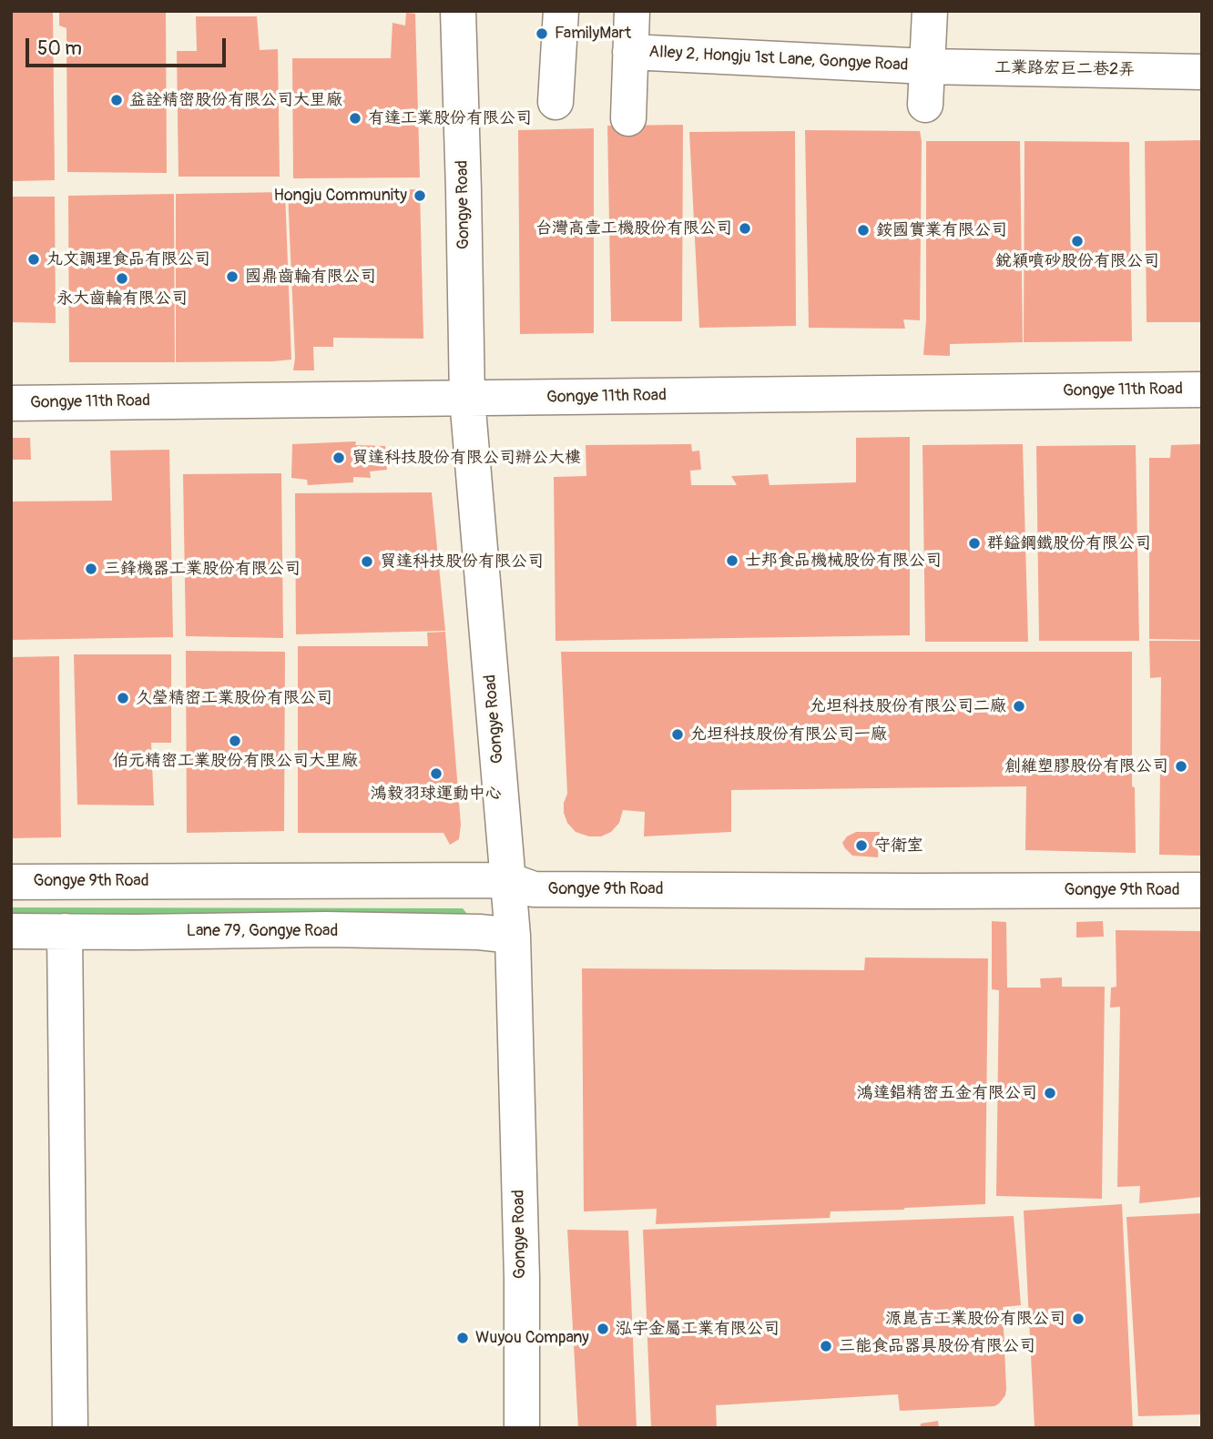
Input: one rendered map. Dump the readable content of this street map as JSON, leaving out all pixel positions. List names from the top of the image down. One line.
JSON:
{"streets":{"street":["Alley 2, Hongju 1st Lane, Gongye Road","工業路宏巨二巷2弄","Gongye Road","Gongye 11th Road","Gongye 9th Road","Lane 79, Gongye Road"]},"crossings":[["Alley 2, Hongju 1st Lane, Gongye Road","工業路宏巨二巷2弄"],["Gongye Road","Gongye 11th Road"],["Gongye Road","Gongye 9th Road"],["Gongye Road","Lane 79, Gongye Road"]],"places":["FamilyMart","益詮精密股份有限公司大里廠","有達工業股份有限公司","Hongju Community","台灣高壹工機股份有限公司","銨國實業有限公司","銳穎噴砂股份有限公司","丸文調理食品有限公司","國鼎齒輪有限公司","永大齒輪有限公司","貿達科技股份有限公司辦公大樓","群鎰鋼鐵股份有限公司","士邦食品機械股份有限公司","貿達科技股份有限公司","三鋒機器工業股份有限公司","久瑩精密工業股份有限公司","允坦科技股份有限公司二廠","允坦科技股份有限公司一廠","伯元精密工業股份有限公司大里廠","創維塑膠股份有限公司","鴻毅羽球運動中心","守衛室","鴻達錩精密五金有限公司","源崑吉工業股份有限公司","泓宇金屬工業有限公司","Wuyou Company","三能食品器具股份有限公司"],"scale_bar":"50 m"}
